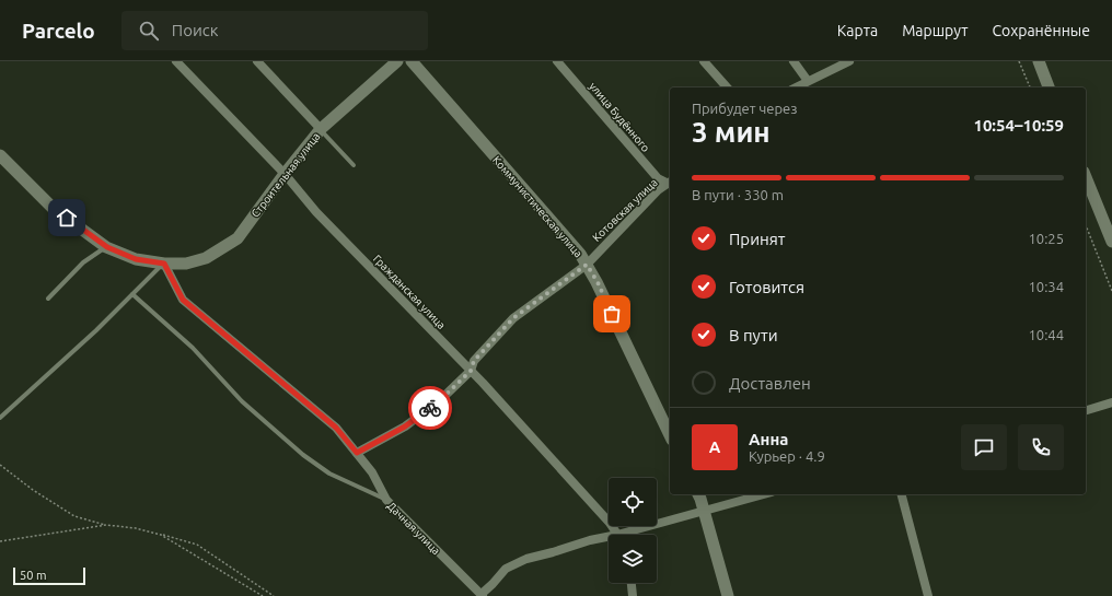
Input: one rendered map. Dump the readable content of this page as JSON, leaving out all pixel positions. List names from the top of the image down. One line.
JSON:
{"streets":{"main road":["Строительная улица","Коммунистическая улица"],"street":["улица Будённого","Котовская улица","Гражданская улица","Дачная улица"]},"crossings":[["Строительная улица","Гражданская улица"],["Строительная улица","Дачная улица"],["Коммунистическая улица","Котовская улица"],["Котовская улица","Гражданская улица"],["Котовская улица","Дачная улица"]],"scale_bar":"50 m","page":{"header":"Parcelo","search":"Поиск","nav":["Карта","Маршрут","Сохранённые"],"heading":["3 мин","Прибудет через","10:54–10:59"],"panel":["Анна","Курьер · 4.9"],"bar":"В пути · 330 m","list":[["Принят","10:25"],["Готовится","10:34"],["В пути","10:44"],"Доставлен"],"round":"А","scale":"50 m"}}
